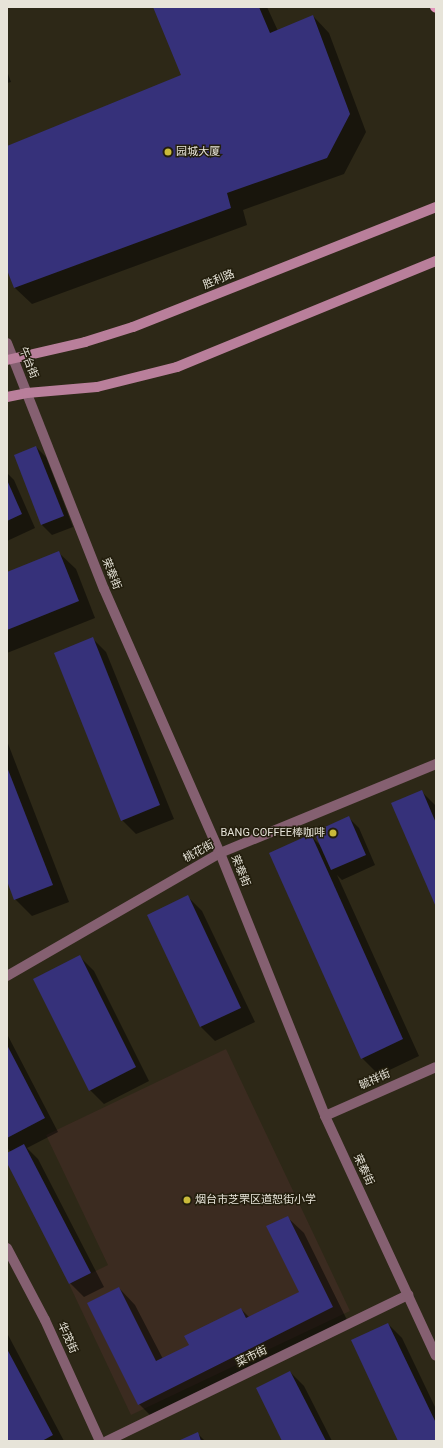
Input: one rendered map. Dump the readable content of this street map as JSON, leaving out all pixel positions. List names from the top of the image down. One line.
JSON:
{"streets":{"main road":["胜利路"],"street":["午台街","荣泰街","桃花街","毓祥街","华茂街","菜市街"]},"crossings":[["胜利路","午台街"],["午台街","荣泰街"],["荣泰街","桃花街"],["荣泰街","毓祥街"],["荣泰街","菜市街"]],"places":["园城大厦","BANG COFFEE棒咖啡","烟台市芝罘区道恕街小学"]}
